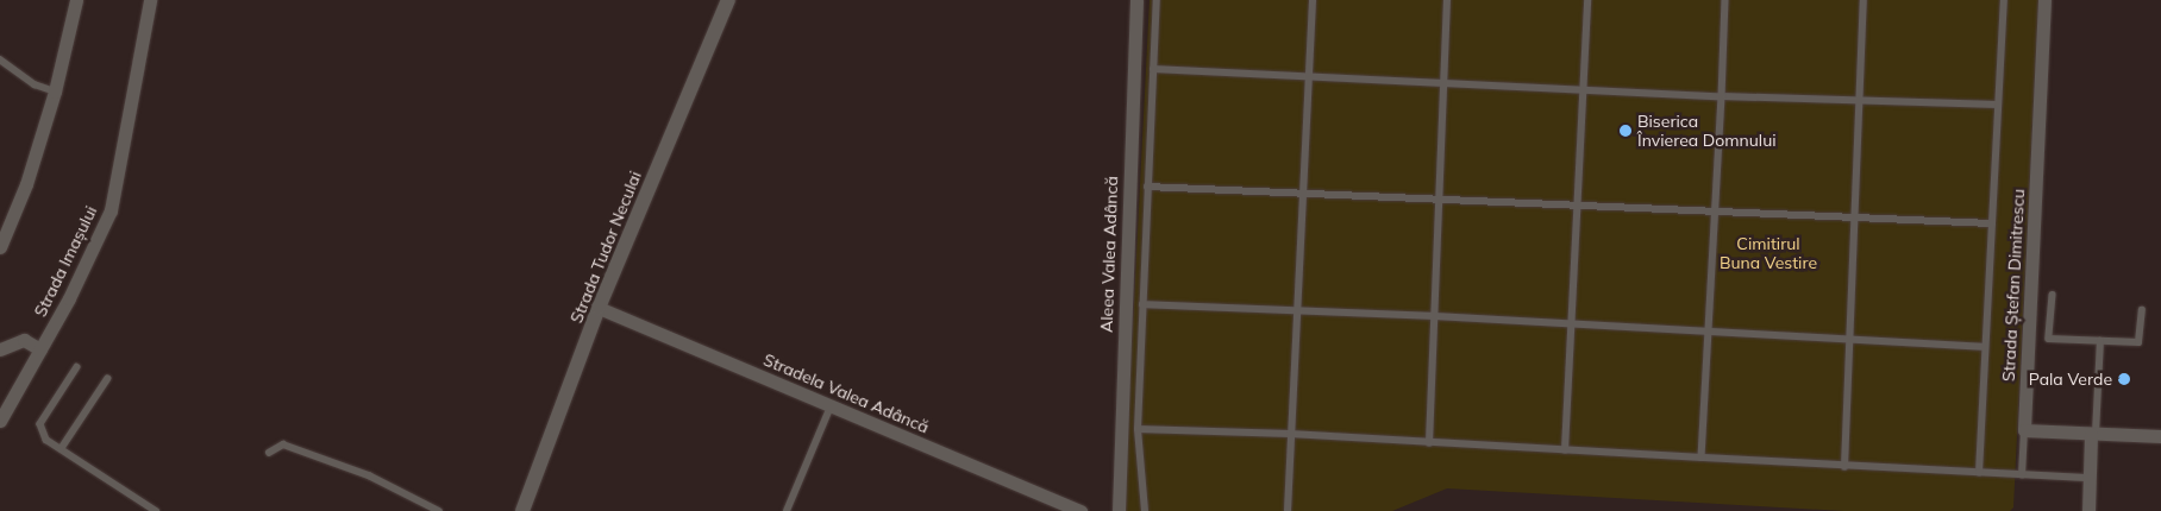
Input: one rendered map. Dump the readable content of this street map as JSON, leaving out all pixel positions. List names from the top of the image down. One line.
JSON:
{"streets":{"street":["Strada Tudor Neculai","Aleea Valea Adâncă","Strada Imașului","Strada Ștefan Dimitrescu","Stradela Valea Adâncă"]},"crossings":[["Strada Tudor Neculai","Stradela Valea Adâncă"]],"parks":["Cimitirul Buna Vestire"],"places":["Biserica Învierea Domnului","Pala Verde"]}
